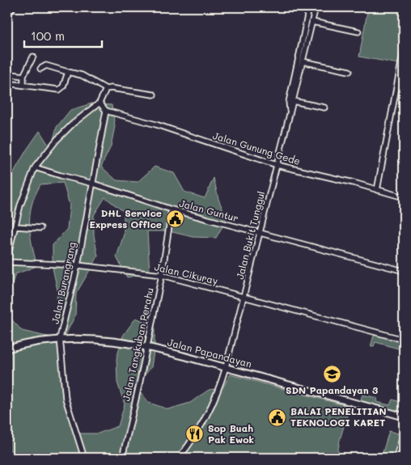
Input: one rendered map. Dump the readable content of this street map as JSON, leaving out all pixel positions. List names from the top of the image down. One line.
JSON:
{"streets":{"street":["Jalan Gunung Gede","Jalan Guntur","Jalan Bukit Tunggul","Jalan Cikuray","Jalan Burangrang","Jalan Tangkuban Perahu","Jalan Papandayan"]},"crossings":[["Jalan Gunung Gede","Jalan Bukit Tunggul"],["Jalan Gunung Gede","Jalan Burangrang"],["Jalan Guntur","Jalan Bukit Tunggul"],["Jalan Guntur","Jalan Burangrang"],["Jalan Guntur","Jalan Tangkuban Perahu"],["Jalan Bukit Tunggul","Jalan Cikuray"],["Jalan Bukit Tunggul","Jalan Papandayan"],["Jalan Cikuray","Jalan Burangrang"],["Jalan Cikuray","Jalan Tangkuban Perahu"],["Jalan Burangrang","Jalan Papandayan"],["Jalan Tangkuban Perahu","Jalan Papandayan"]],"places":{"public building":["DHL Service Express Office","BALAI PENELITIAN TEKNOLOGI KARET"],"school or university":["SDN Papandayan 3"],"restaurant":["Sop Buah Pak Ewok"]},"scale_bar":"100 m"}
